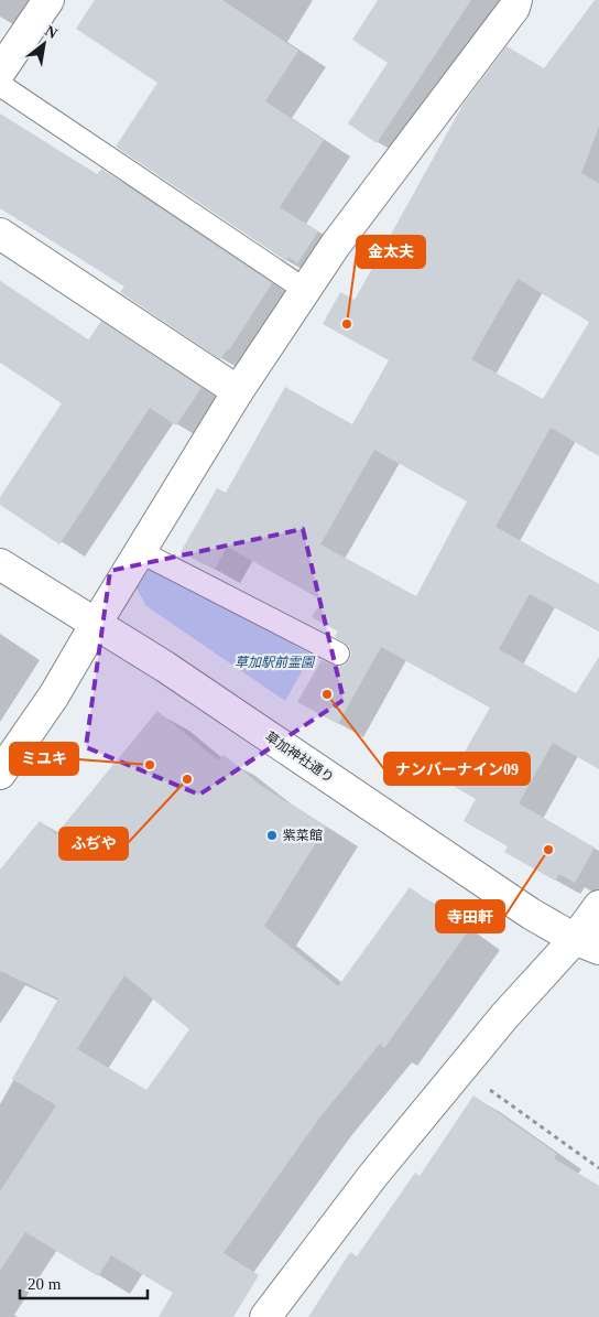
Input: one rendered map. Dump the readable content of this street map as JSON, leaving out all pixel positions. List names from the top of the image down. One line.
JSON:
{"streets":{"street":["草加神社通り"]},"parks":["草加駅前霊園"],"places":["金太夫","ナンバーナイン09","ミユキ","ふぢや","紫菜館","寺田軒"],"scale_bar":"20 m","north":"top right"}
